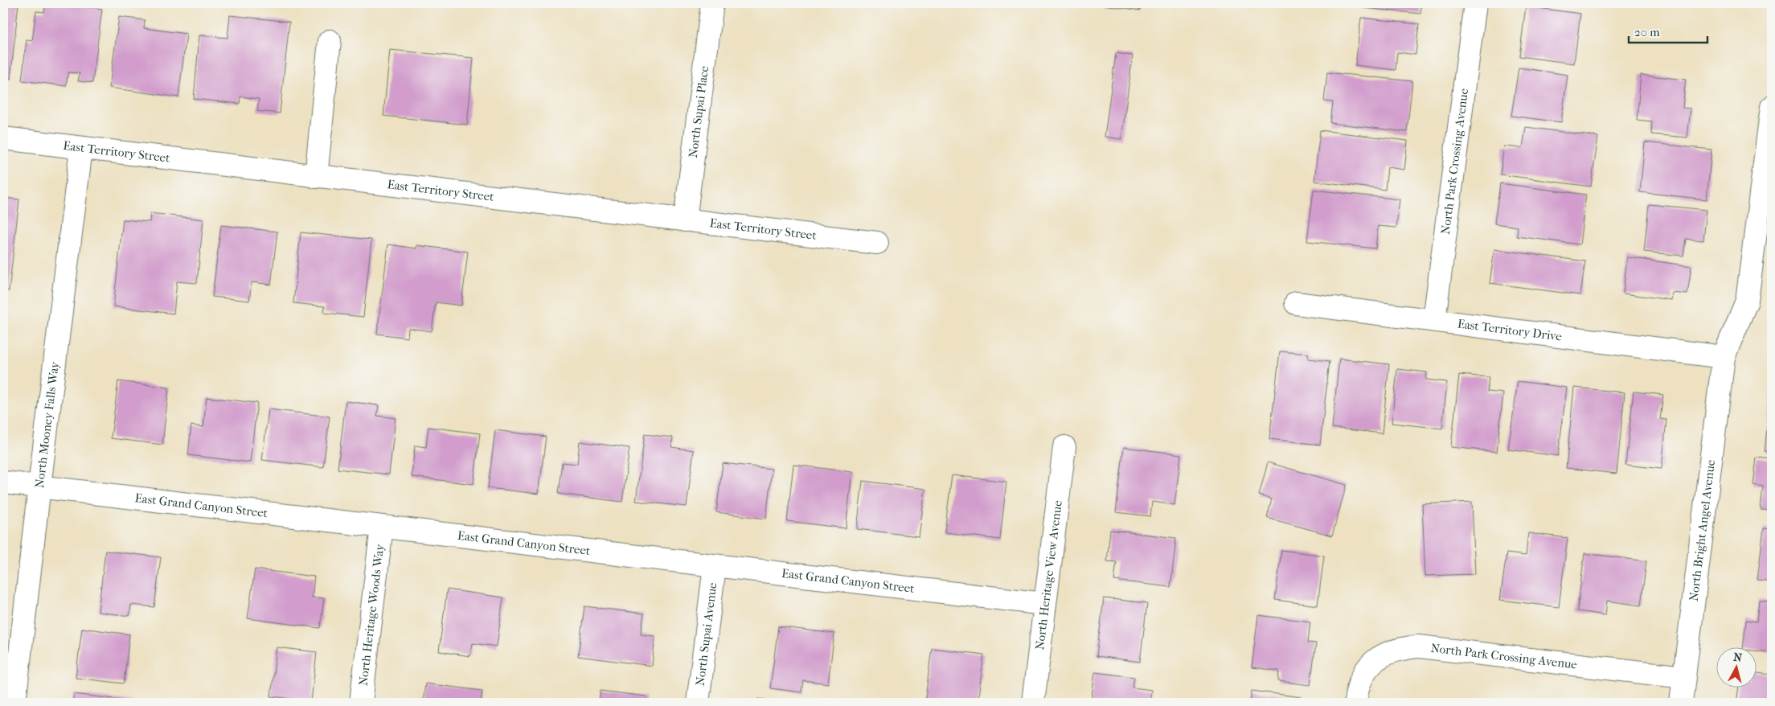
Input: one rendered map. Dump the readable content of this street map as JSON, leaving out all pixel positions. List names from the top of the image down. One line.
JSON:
{"streets":{"street":["North Supai Place","East Territory Street","North Park Crossing Avenue","East Territory Drive","North Mooney Falls Way","East Grand Canyon Street","North Bright Angel Avenue","North Heritage View Avenue","North Heritage Woods Way","North Supai Avenue"]},"crossings":[["North Supai Place","East Territory Street"],["East Territory Street","North Mooney Falls Way"],["North Park Crossing Avenue","East Territory Drive"],["North Park Crossing Avenue","North Bright Angel Avenue"],["East Territory Drive","North Bright Angel Avenue"],["North Mooney Falls Way","East Grand Canyon Street"],["East Grand Canyon Street","North Heritage View Avenue"],["East Grand Canyon Street","North Heritage Woods Way"],["East Grand Canyon Street","North Supai Avenue"]],"scale_bar":"20 m","north":"top"}
